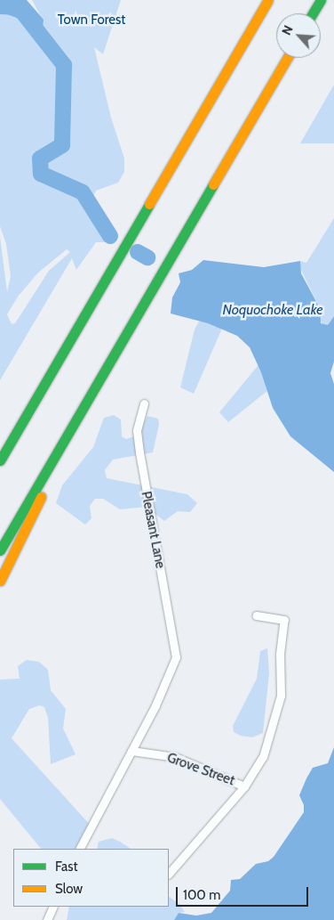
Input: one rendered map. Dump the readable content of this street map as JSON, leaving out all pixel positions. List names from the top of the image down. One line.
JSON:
{"streets":{"street":["Pleasant Lane","Grove Street"]},"crossings":[["Pleasant Lane","Grove Street"]],"water":["Noquochoke Lake"],"parks":["Town Forest"],"legend":["Fast","Slow"],"scale_bar":"100 m","north":"top left"}
